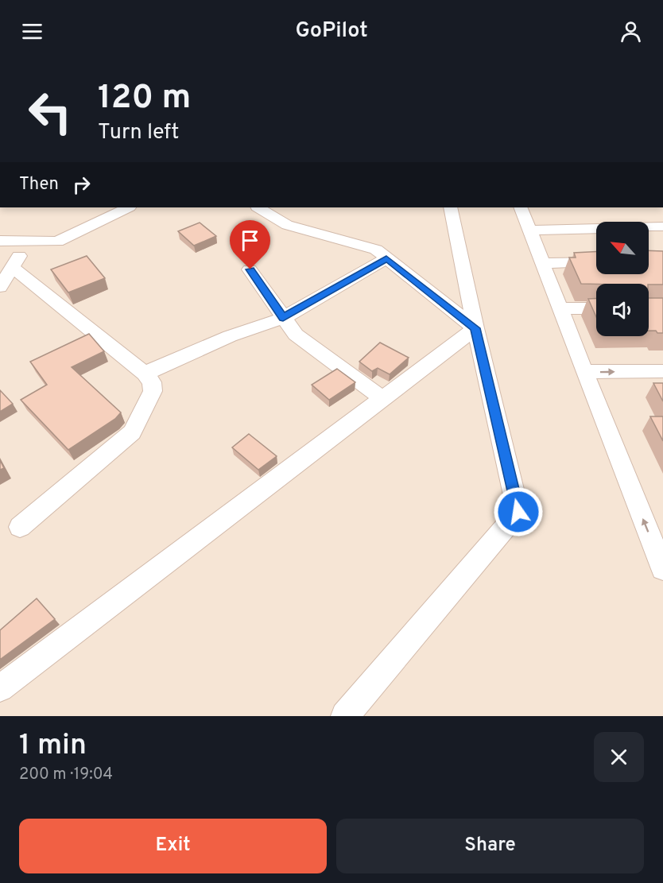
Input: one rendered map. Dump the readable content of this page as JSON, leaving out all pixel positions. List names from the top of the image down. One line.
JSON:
{"north":"top left","page":{"header":"GoPilot","turn":["120 m","Turn left"],"then":"Then","heading":["1 min","200 m · 19:04"],"buttons":["Exit","Share"]}}
